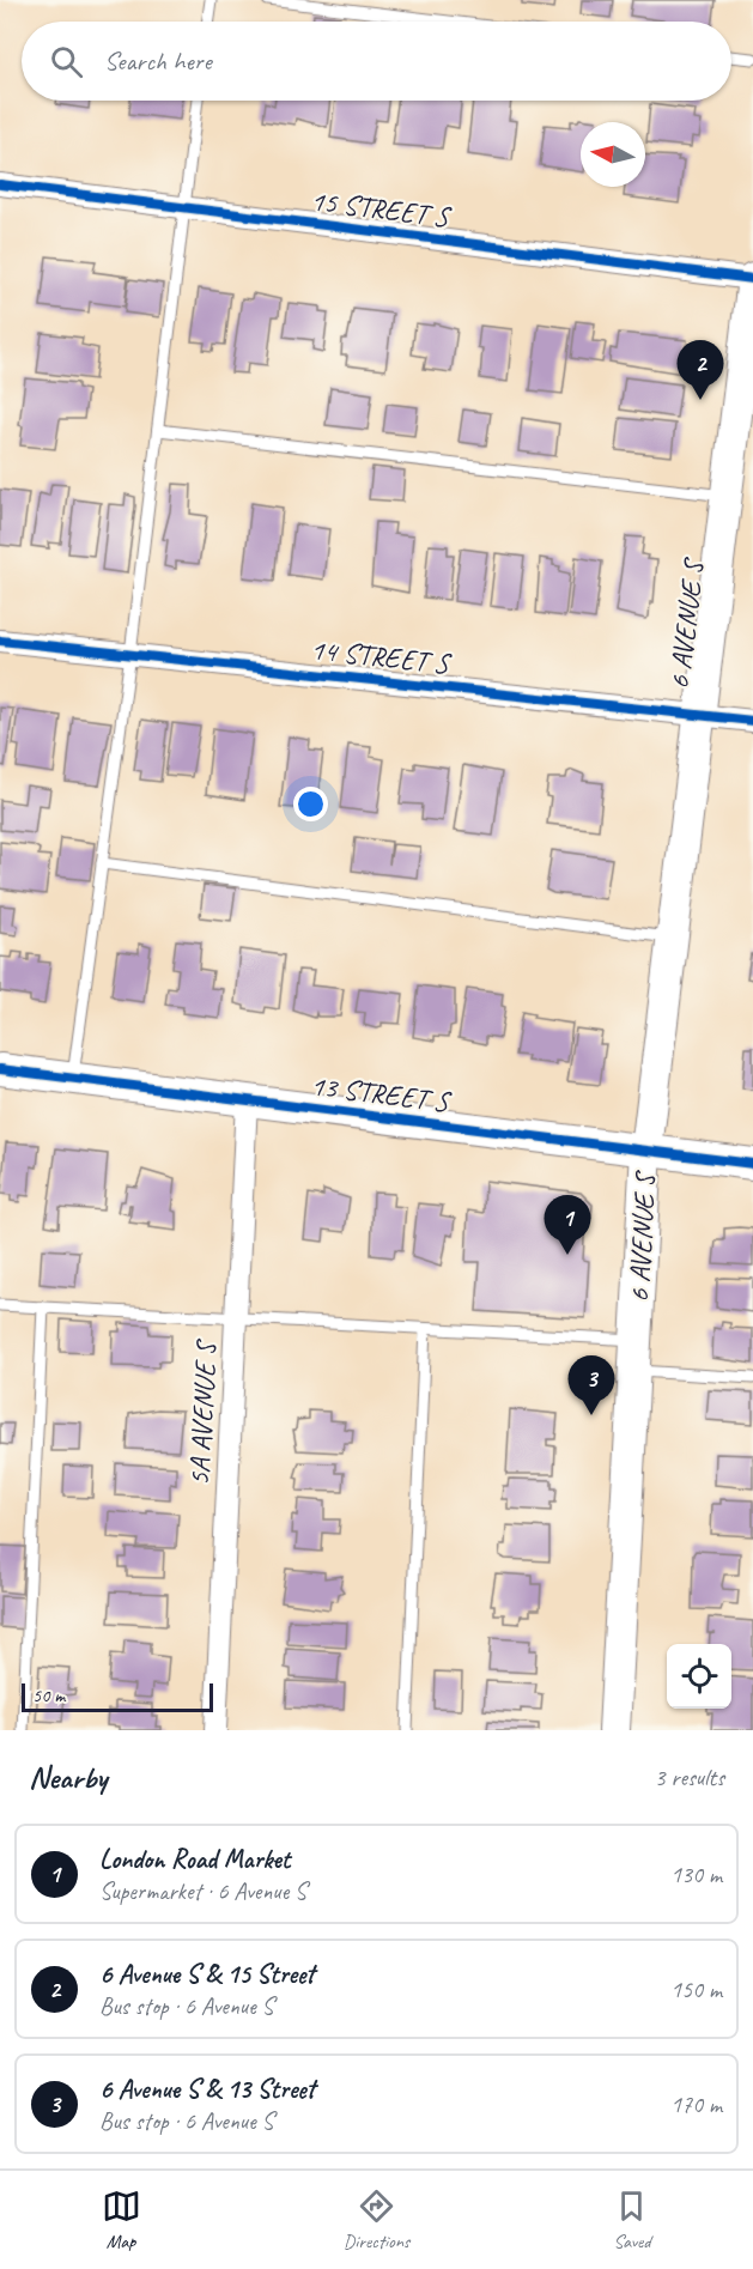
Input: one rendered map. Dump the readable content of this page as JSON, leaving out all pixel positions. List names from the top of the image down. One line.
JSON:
{"streets":{"main road":["6 AVENUE S","13 STREET S"],"street":["15 STREET S","14 STREET S","5A AVENUE S"]},"crossings":[["15 STREET S","6 AVENUE S"],["6 AVENUE S","14 STREET S"],["6 AVENUE S","13 STREET S"],["13 STREET S","5A AVENUE S"]],"scale_bar":"50 m","north":"left","page":{"search":"Search here","pins":["2","1","3"],"scale":"50 m","heading":["Nearby","3 results"],"list":[{"mark":"1","name":"London Road Market","note":"Supermarket · 6 Avenue S","value":"130 m"},{"mark":"2","name":"6 Avenue S & 15 Street","note":"Bus stop · 6 Avenue S","value":"150 m"},{"mark":"3","name":"6 Avenue S & 13 Street","note":"Bus stop · 6 Avenue S","value":"170 m"}],"nav":["Map","Directions","Saved"]}}
